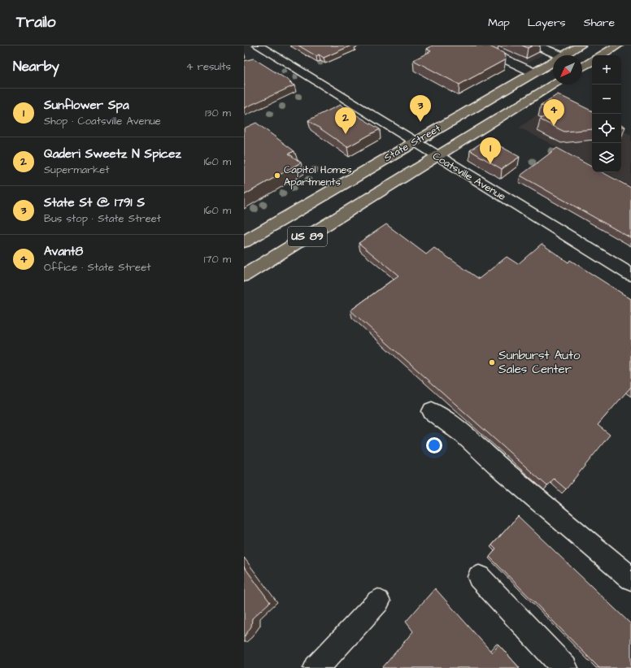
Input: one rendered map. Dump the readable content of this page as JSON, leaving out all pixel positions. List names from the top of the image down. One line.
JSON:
{"streets":{"main road":["State Street","US 89"],"street":["Coatsville Avenue"]},"crossings":[["State Street","Coatsville Avenue"]],"places":["Capitol Homes Apartments","Sunburst Auto Sales Center"],"north":"bottom left","page":{"header":"Trailo","nav":["Map","Layers","Share"],"heading":["Nearby","4 results"],"map_buttons":["+","−"],"list":[{"mark":"1","name":"Sunflower Spa","note":"Shop · Coatsville Avenue","value":"130 m"},{"mark":"2","name":"Qaderi Sweetz N Spicez","note":"Supermarket","value":"160 m"},{"mark":"3","name":"State St @ 1791 S","note":"Bus stop · State Street","value":"160 m"},{"mark":"4","name":"Avant8","note":"Office · State Street","value":"170 m"}],"pins":["3","4","2","1"]}}
